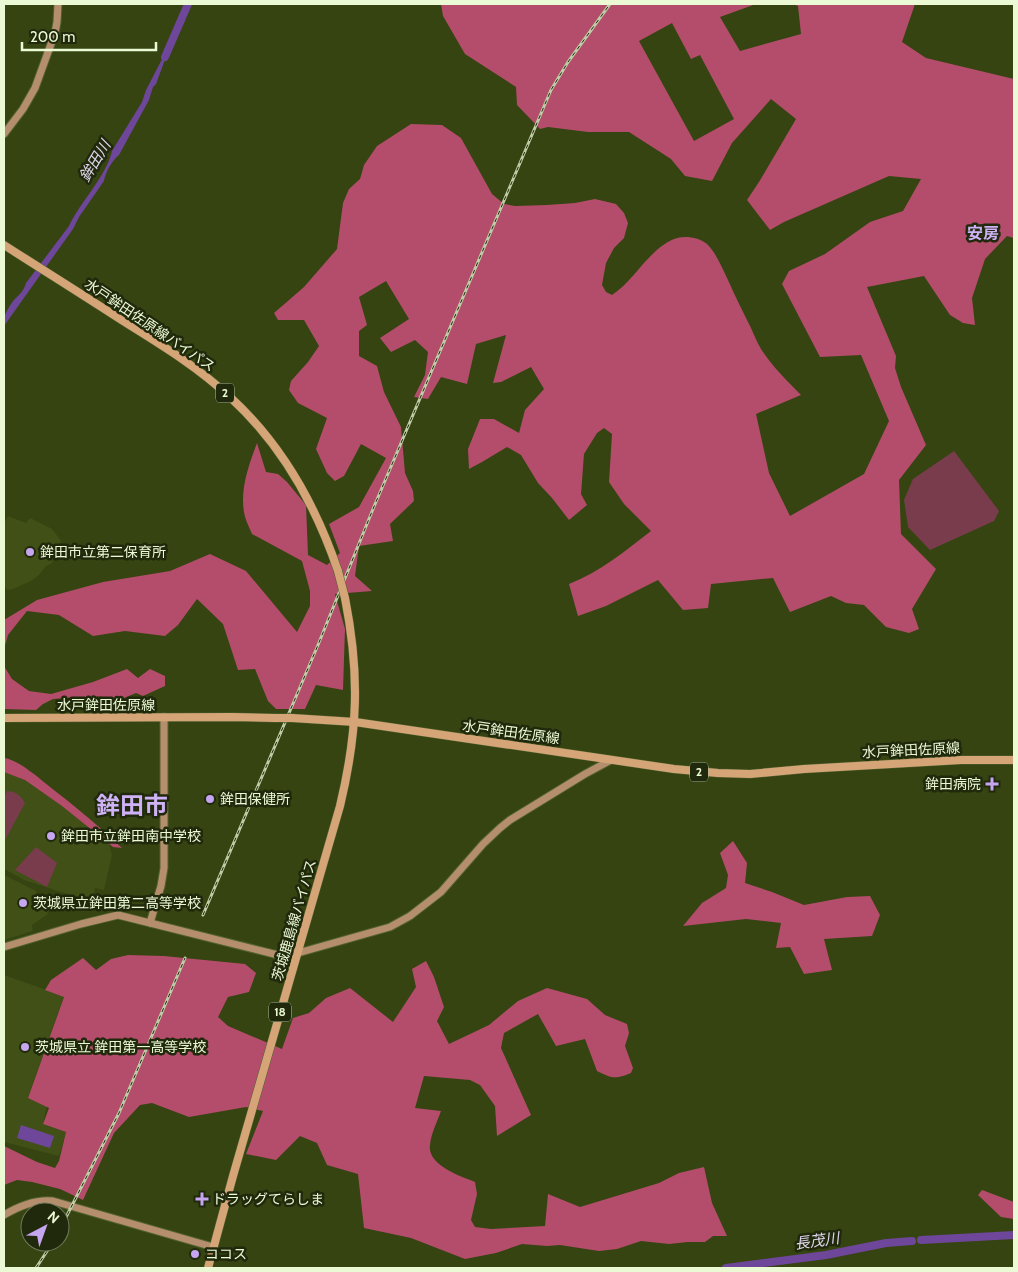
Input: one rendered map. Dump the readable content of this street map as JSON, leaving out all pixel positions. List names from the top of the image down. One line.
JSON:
{"streets":{"main road":["水戸鉾田佐原線バイパス","2","水戸鉾田佐原線","茨城鹿島線バイパス","18"]},"crossings":[["水戸鉾田佐原線バイパス","水戸鉾田佐原線"],["水戸鉾田佐原線バイパス","茨城鹿島線バイパス"],["水戸鉾田佐原線","茨城鹿島線バイパス"]],"districts":["安房","鉾田市"],"water":["鉾田川","長茂川"],"places":{"other":["鉾田市立第二保育所","鉾田保健所","鉾田市立鉾田南中学校","茨城県立鉾田第二高等学校","茨城県立 鉾田第一高等学校","ココス"],"health":["鉾田病院","ドラッグてらしま"]},"scale_bar":"200 m","north":"top right"}
